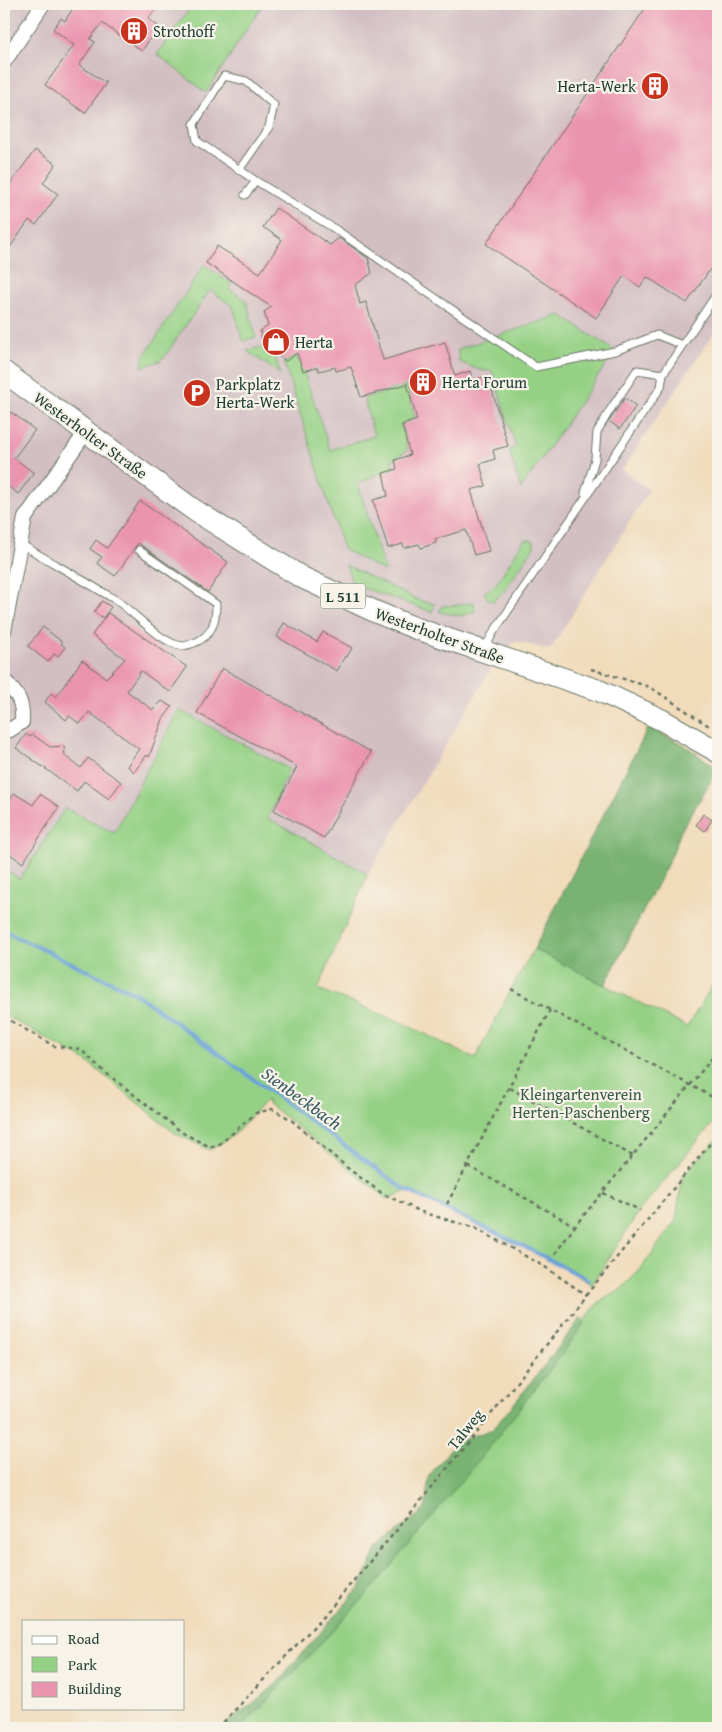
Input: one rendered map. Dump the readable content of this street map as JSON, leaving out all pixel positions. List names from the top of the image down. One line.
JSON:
{"streets":{"main road":["Westerholter Straße","L 511"],"path":["Talweg"]},"water":["Sienbeckbach"],"parks":["Kleingartenverein Herten-Paschenberg"],"places":{"building":["Strothoff","Herta-Werk","Herta Forum"],"shop":["Herta"],"parking":["Parkplatz Herta-Werk"]},"legend":["Road","Park","Building"]}
